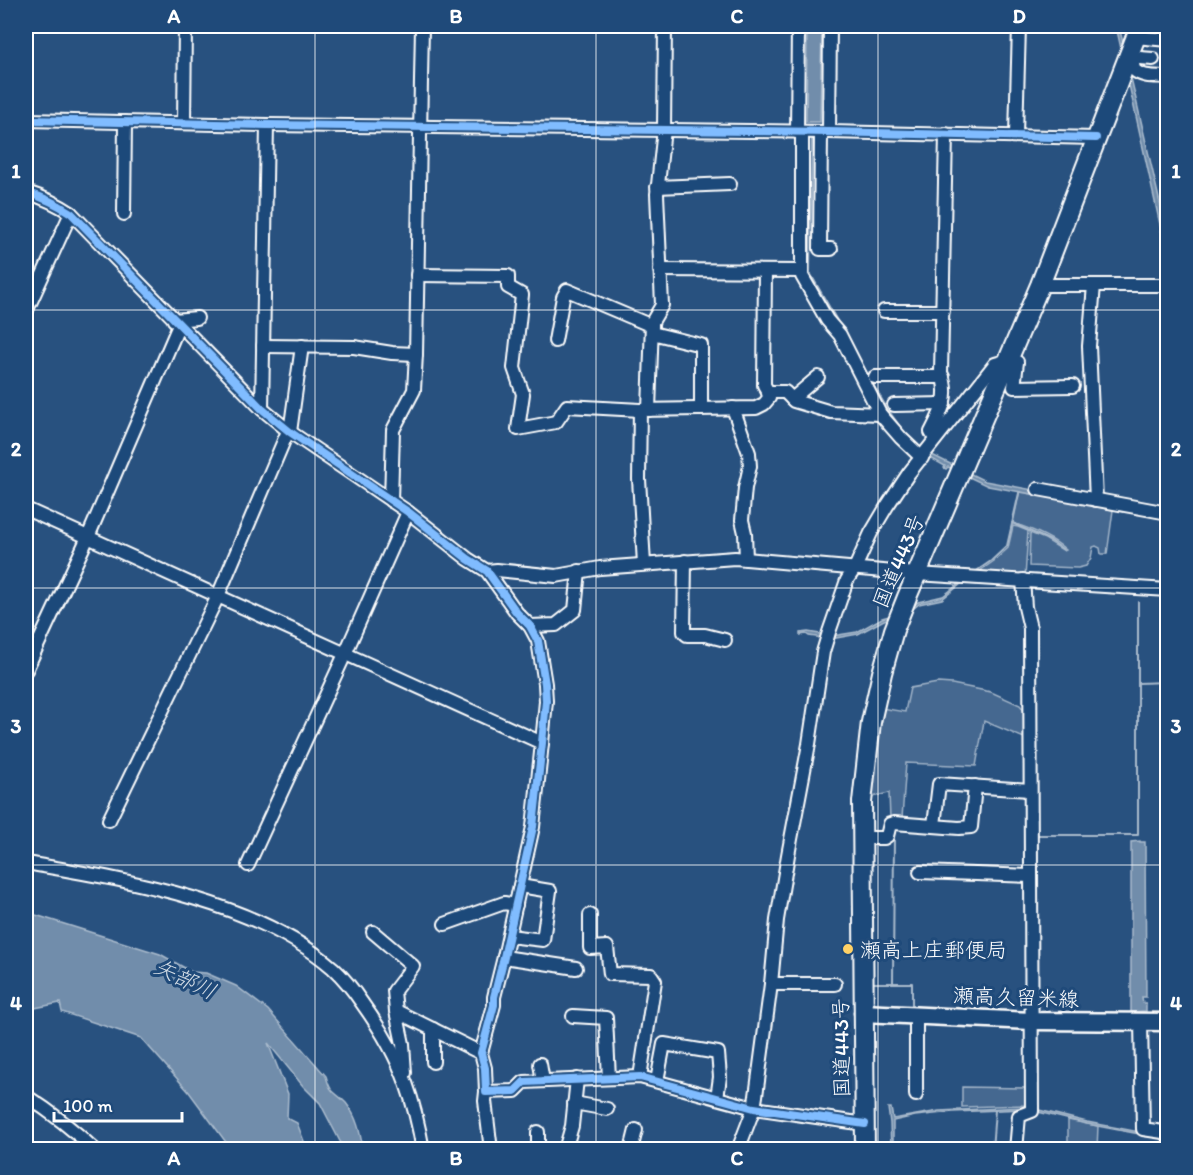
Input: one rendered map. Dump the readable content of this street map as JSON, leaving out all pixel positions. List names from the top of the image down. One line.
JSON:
{"streets":{"highway":["国道443号"],"main road":["瀬高久留米線"]},"crossings":[["国道443号","瀬高久留米線"]],"water":["矢部川"],"places":["瀬高上庄郵便局"],"scale_bar":"100 m","grid":{"columns":["A","B","C","D"],"rows":["1","2","3","4"]}}
